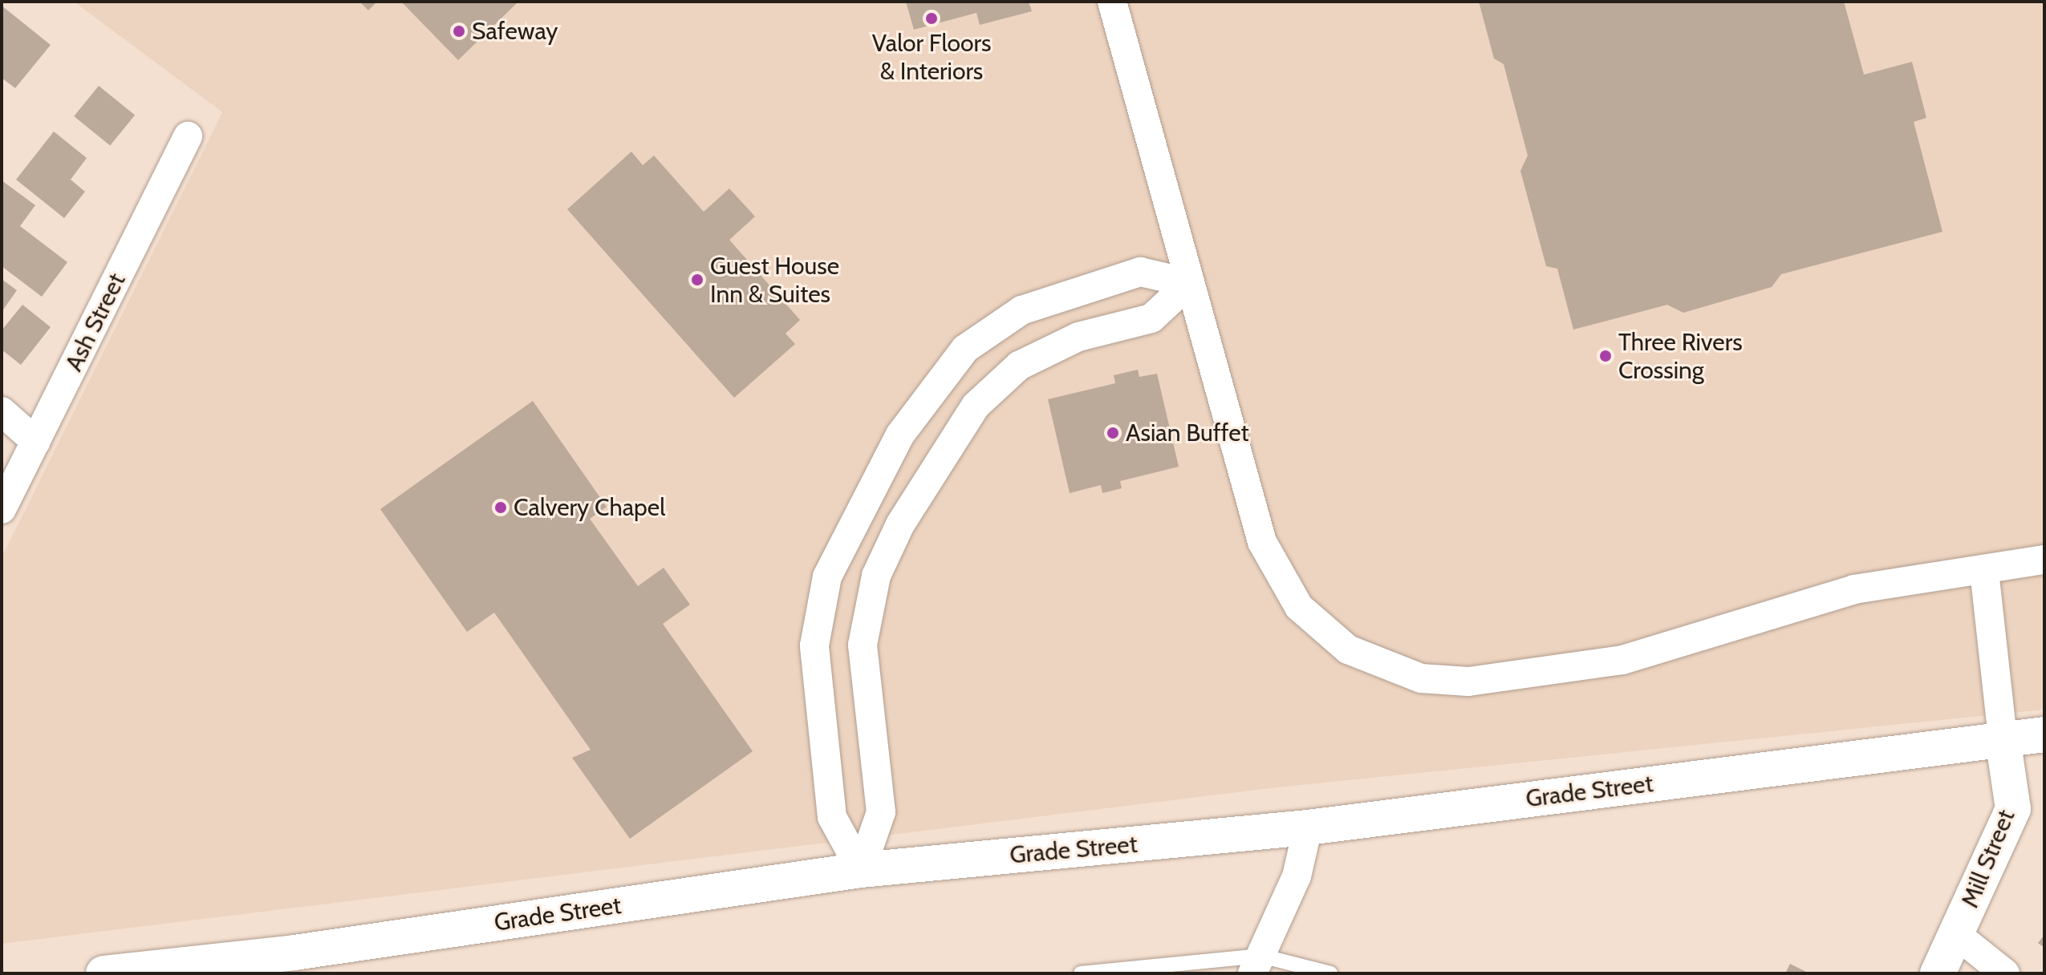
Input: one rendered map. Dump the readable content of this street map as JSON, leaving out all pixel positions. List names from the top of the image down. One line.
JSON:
{"streets":{"main road":["Grade Street","Mill Street"],"street":["Ash Street"]},"crossings":[["Grade Street","Mill Street"]],"places":["Valor Floors & Interiors","Safeway","Guest House Inn & Suites","Three Rivers Crossing","Asian Buffet","Calvery Chapel"]}
